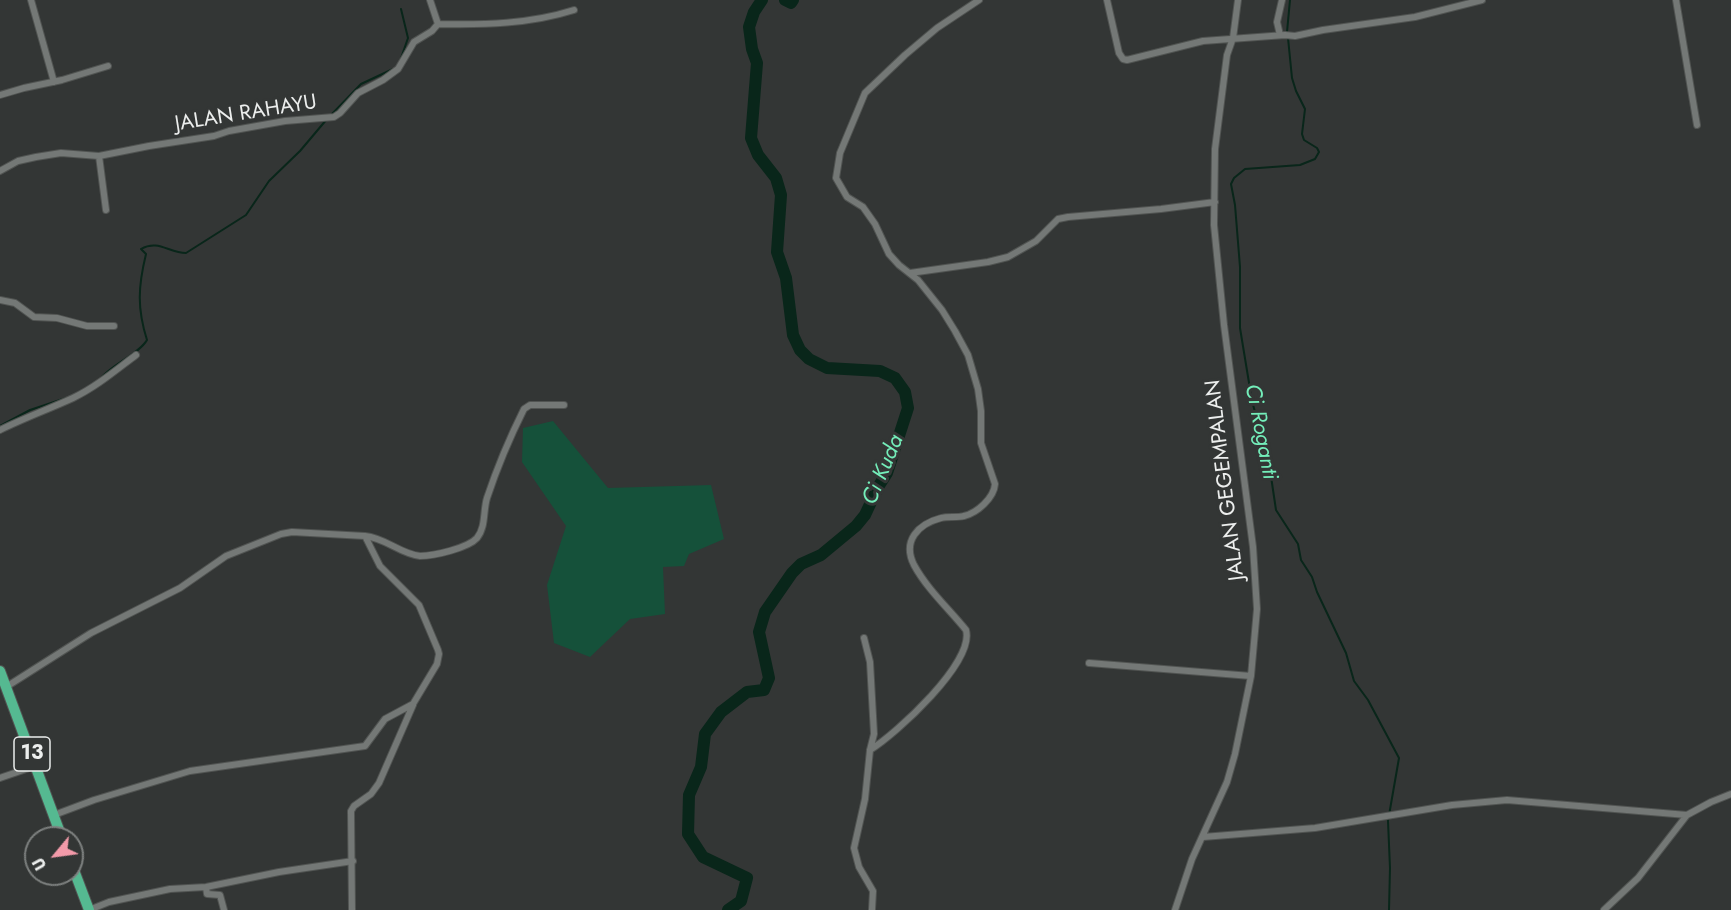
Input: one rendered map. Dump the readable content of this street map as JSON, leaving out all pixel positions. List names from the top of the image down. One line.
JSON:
{"streets":{"highway":["13"],"street":["JALAN RAHAYU","JALAN GEGEMPALAN"]},"water":["Ci Roganti","Ci Kuda"],"north":"bottom left"}
